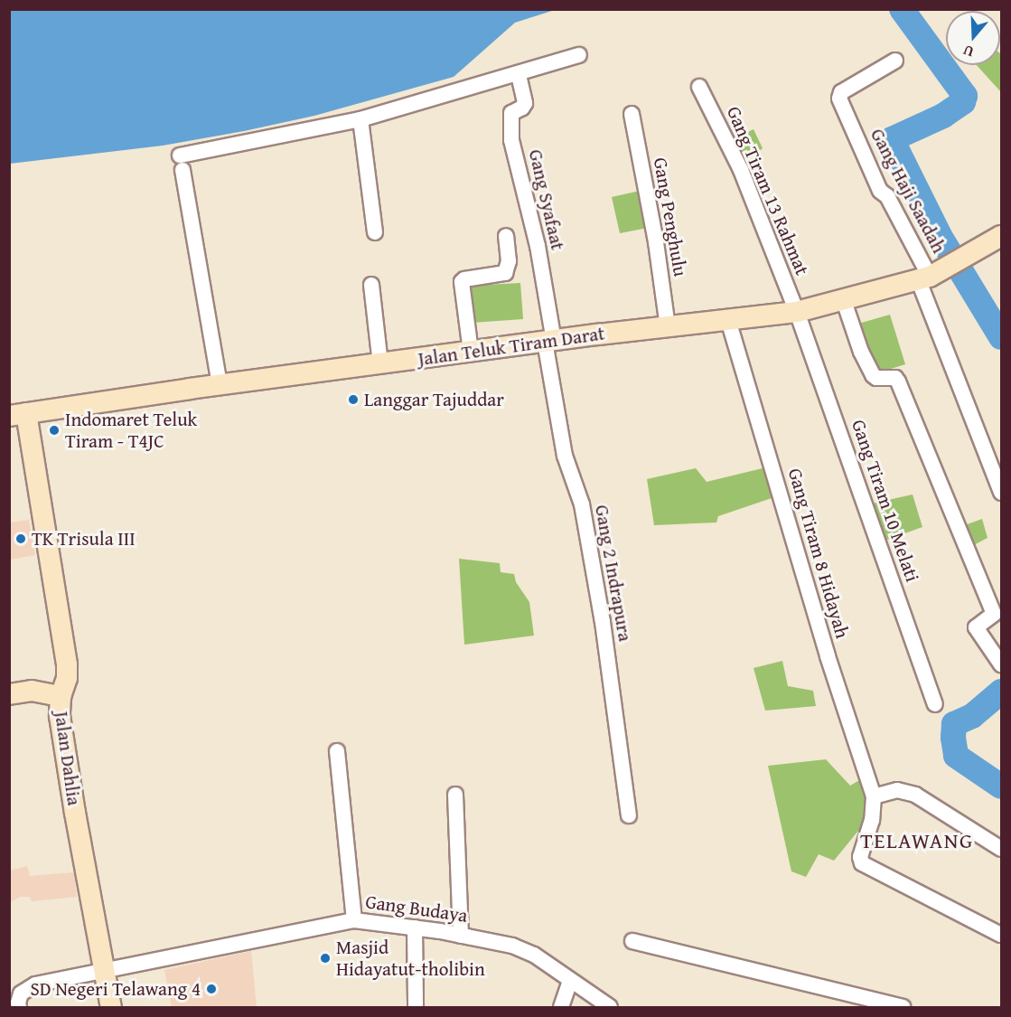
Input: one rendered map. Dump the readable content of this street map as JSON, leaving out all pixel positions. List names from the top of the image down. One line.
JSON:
{"streets":{"street":["Gang Tiram 13 Rahmat","Gang Haji Saadah","Gang Syafaat","Gang Penghulu","Jalan Teluk Tiram Darat","Gang Tiram 10 Melati","Gang Tiram 8 Hidayah","Gang 2 Indrapura","Jalan Dahlia","Gang Budaya"]},"crossings":[["Gang Tiram 13 Rahmat","Jalan Teluk Tiram Darat"],["Gang Tiram 13 Rahmat","Gang Tiram 10 Melati"],["Gang Haji Saadah","Jalan Teluk Tiram Darat"],["Gang Syafaat","Jalan Teluk Tiram Darat"],["Gang Syafaat","Gang 2 Indrapura"],["Gang Penghulu","Jalan Teluk Tiram Darat"],["Jalan Teluk Tiram Darat","Gang Tiram 10 Melati"],["Jalan Teluk Tiram Darat","Gang Tiram 8 Hidayah"],["Jalan Teluk Tiram Darat","Gang 2 Indrapura"],["Jalan Teluk Tiram Darat","Jalan Dahlia"],["Jalan Dahlia","Gang Budaya"]],"districts":["TELAWANG"],"places":["Langgar Tajuddar","Indomaret Teluk Tiram - T4JC","TK Trisula III","Masjid Hidayatut-tholibin","SD Negeri Telawang 4"],"north":"bottom"}
